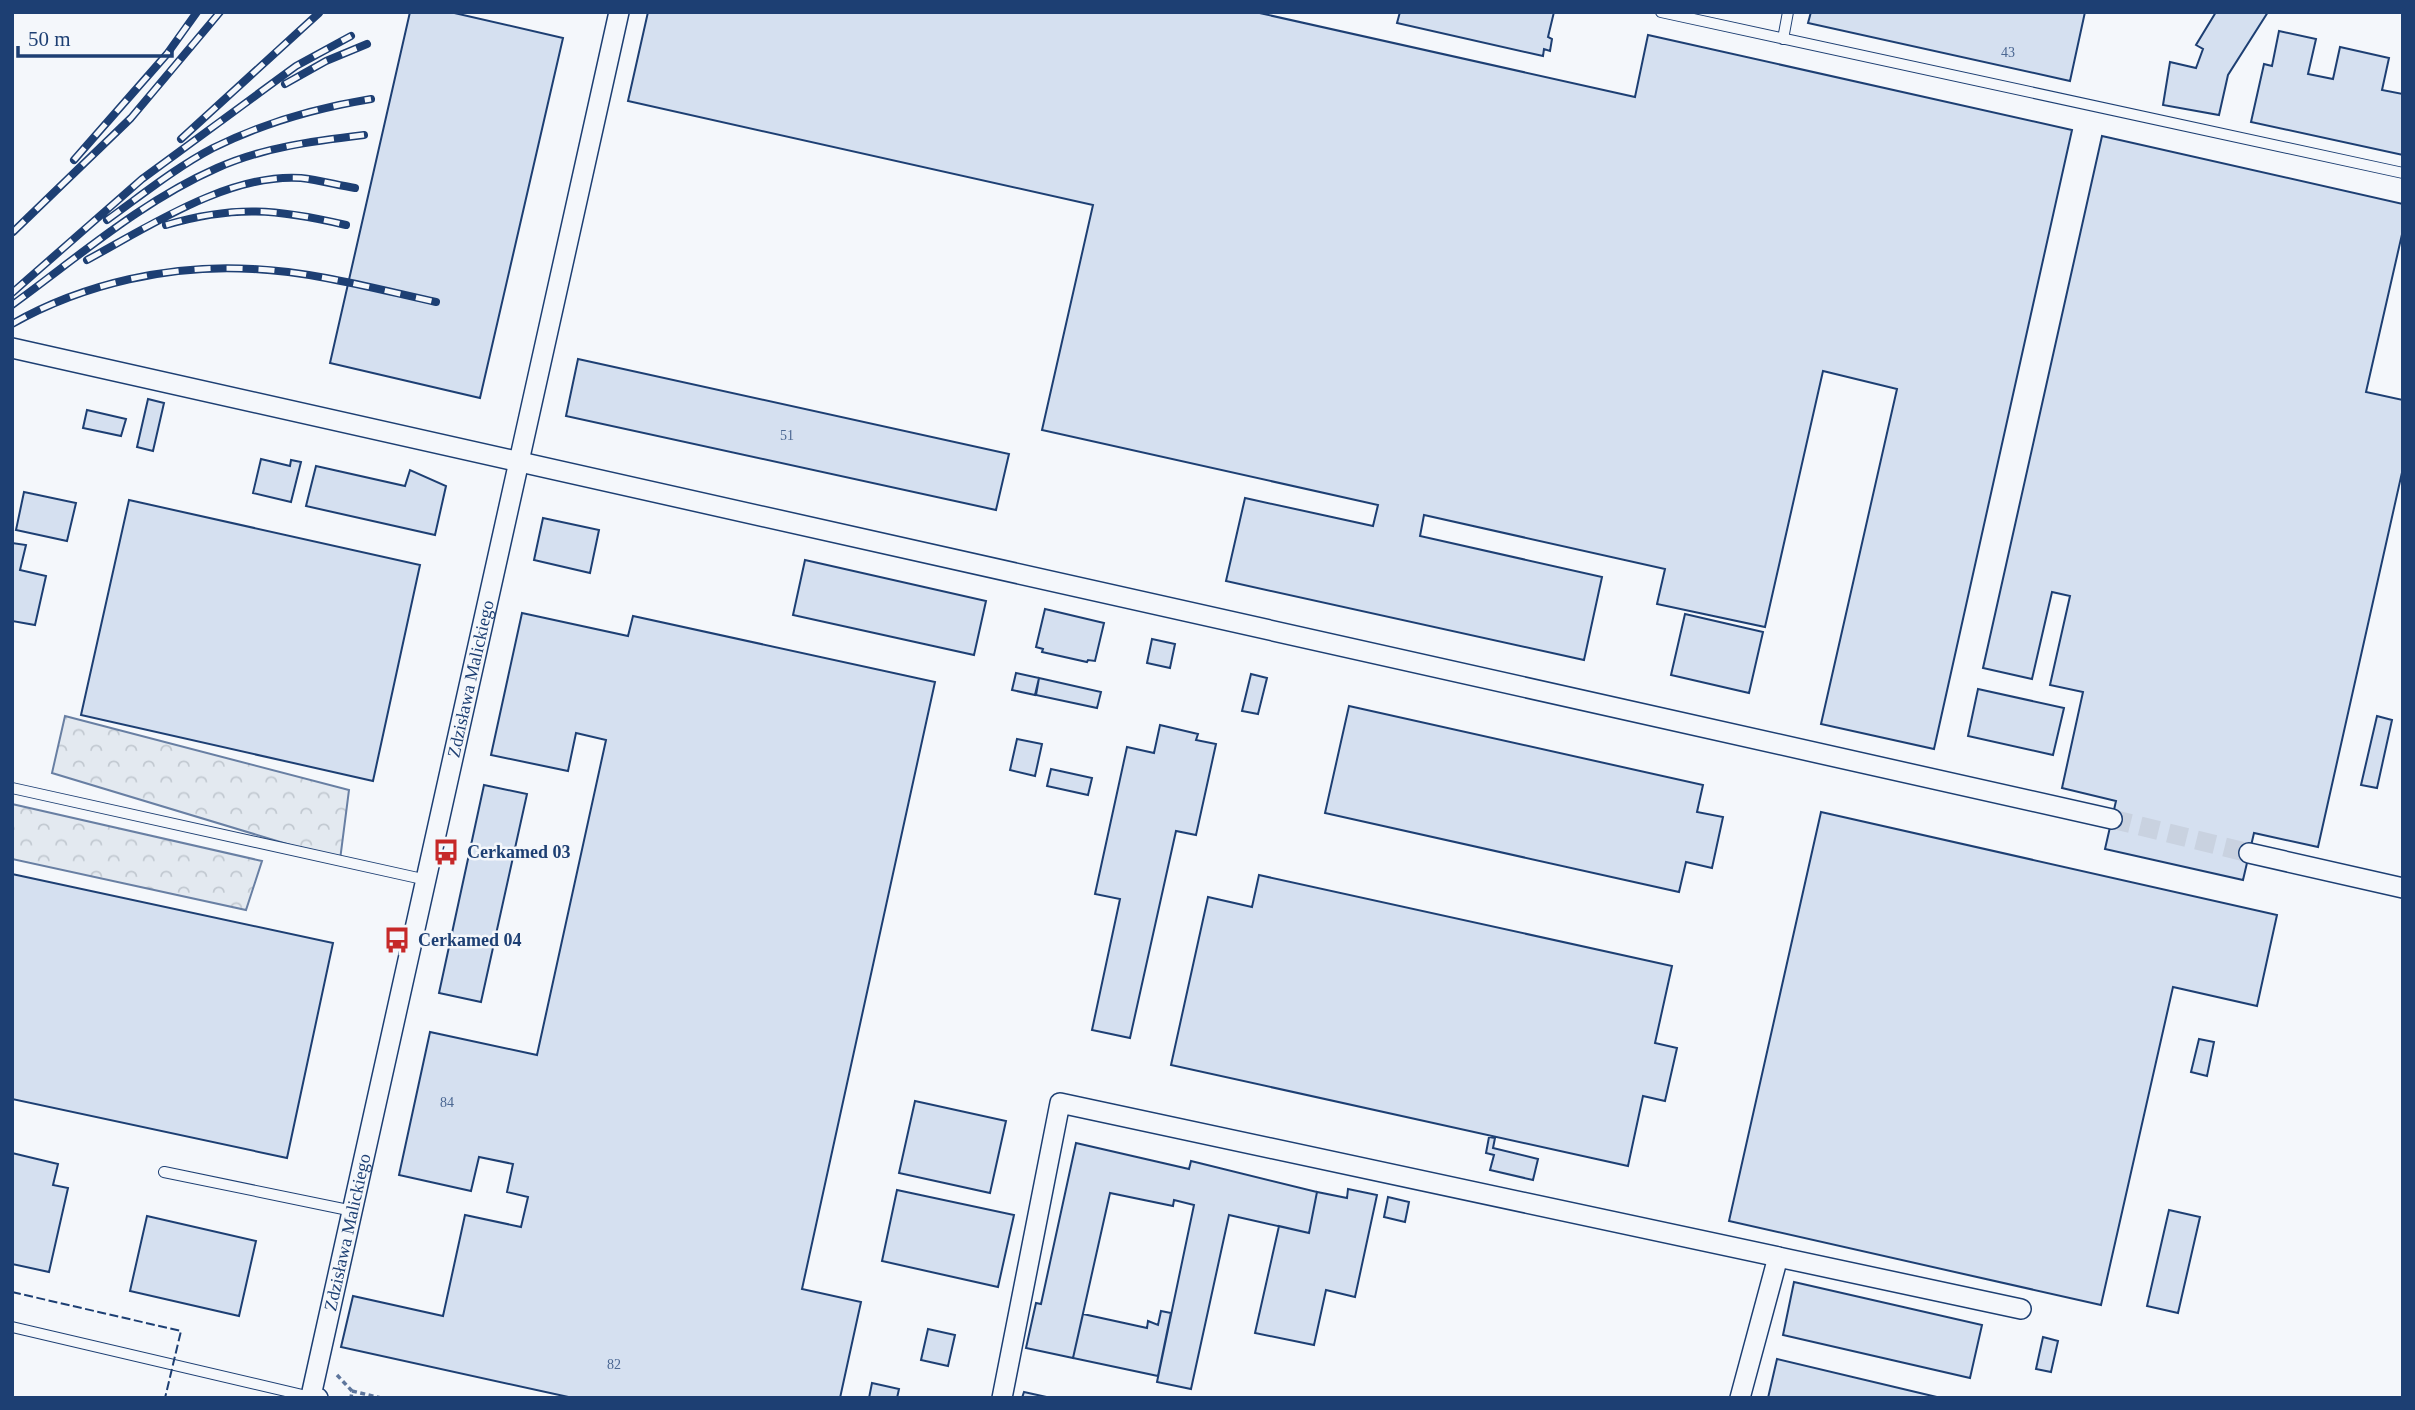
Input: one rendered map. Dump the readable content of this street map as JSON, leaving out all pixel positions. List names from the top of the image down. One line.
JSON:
{"streets":{"street":["Zdzisława Malickiego"]},"places":{"bus stop":["Cerkamed 03","Cerkamed 04"]},"house_numbers":["43","51","84","82"],"scale_bar":"50 m"}
